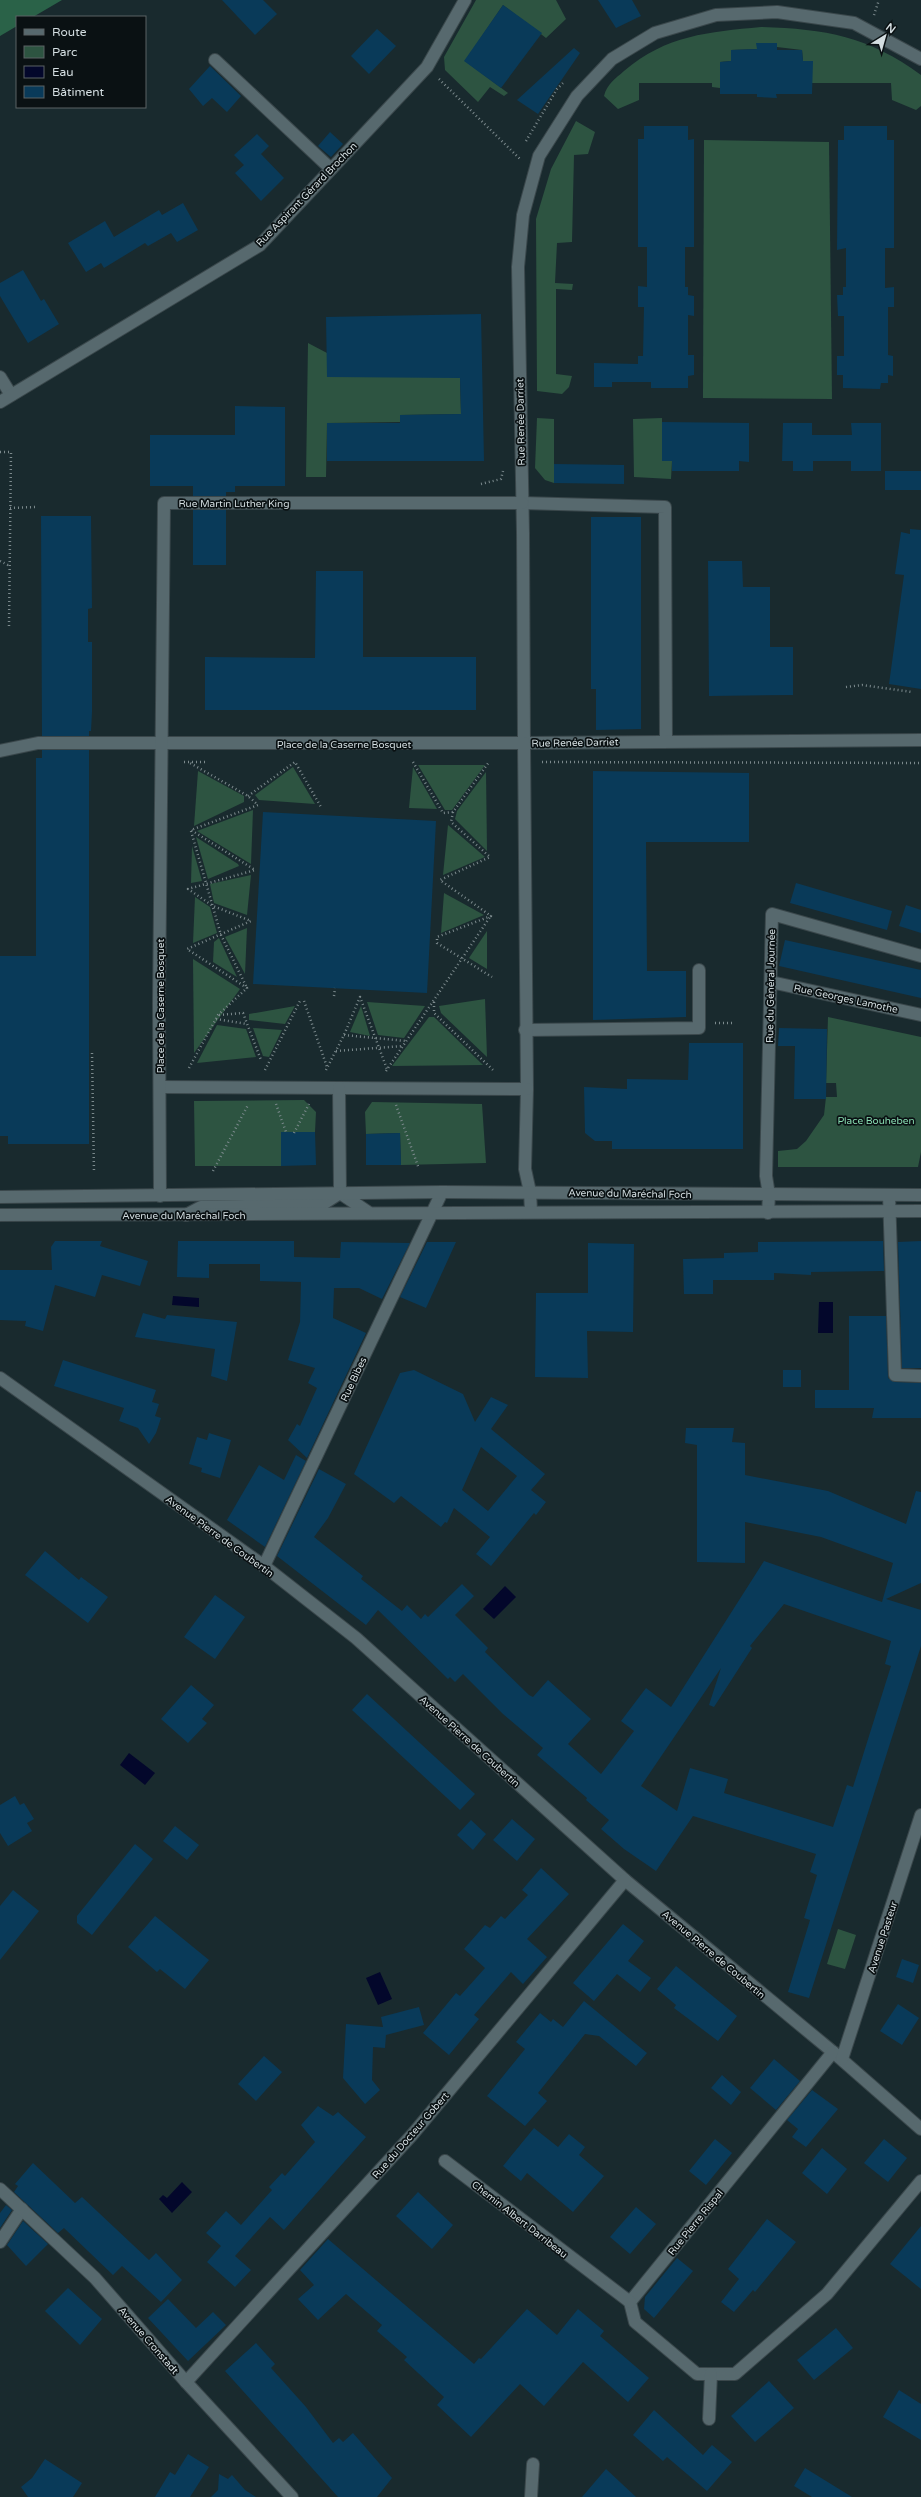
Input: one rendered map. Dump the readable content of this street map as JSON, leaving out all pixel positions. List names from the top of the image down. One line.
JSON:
{"streets":{"street":["Rue Aspirant Gérard Brochon","Rue Renée Darriet","Rue Martin Luther King","Place de la Caserne Bosquet","Rue du Général Journée","Rue Georges Lamothe","Avenue du Maréchal Foch","Rue Bibes","Avenue Pierre de Coubertin","Avenue Pasteur","Rue du Docteur Gobert","Chemin Albert Darribeau","Rue Pierre Rispal","Avenue Cronstadt"]},"crossings":[["Rue Renée Darriet","Rue Martin Luther King"],["Rue Renée Darriet","Place de la Caserne Bosquet"],["Rue Martin Luther King","Place de la Caserne Bosquet"],["Place de la Caserne Bosquet","Avenue du Maréchal Foch"],["Rue du Général Journée","Rue Georges Lamothe"],["Rue du Général Journée","Avenue du Maréchal Foch"],["Avenue du Maréchal Foch","Rue Bibes"],["Rue Bibes","Avenue Pierre de Coubertin"],["Avenue Pierre de Coubertin","Avenue Pasteur"],["Avenue Pierre de Coubertin","Rue du Docteur Gobert"],["Avenue Pierre de Coubertin","Rue Pierre Rispal"],["Avenue Pasteur","Rue Pierre Rispal"],["Rue du Docteur Gobert","Avenue Cronstadt"],["Chemin Albert Darribeau","Rue Pierre Rispal"]],"parks":["Place Bouheben"],"legend":["Route","Parc","Eau","Bâtiment"],"north":"top right"}
